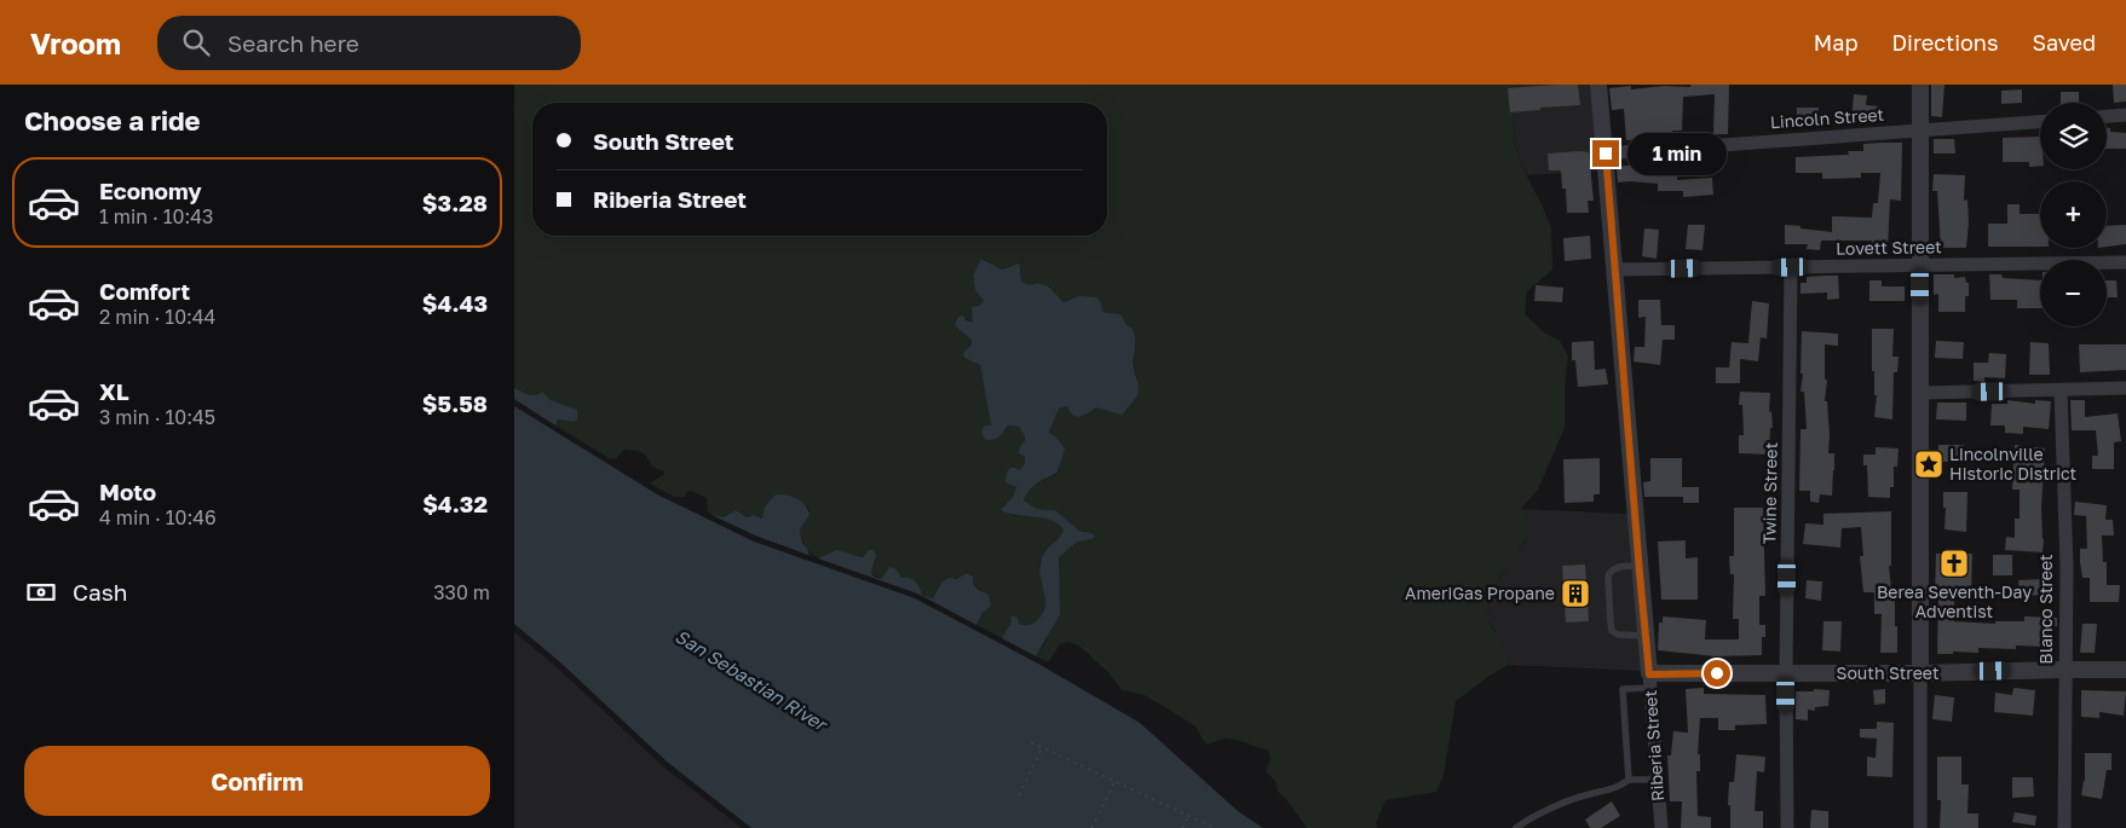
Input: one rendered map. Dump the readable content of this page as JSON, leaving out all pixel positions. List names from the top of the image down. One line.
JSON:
{"streets":{"street":["Lincoln Street","Lovett Street","Twine Street","Blanco Street","South Street","Riberia Street"]},"crossings":[["Lincoln Street","Riberia Street"],["Lovett Street","Twine Street"],["Lovett Street","Riberia Street"],["Twine Street","South Street"],["Blanco Street","South Street"],["South Street","Riberia Street"]],"water":["San Sebastian River"],"places":{"place":["Lincolnville Historic District"],"church":["Berea Seventh-Day Adventist"],"building":["AmeriGas Propane"]},"page":{"header":"Vroom","search":"Search here","nav":["Map","Directions","Saved"],"heading":"Choose a ride","map_buttons":["+","−"],"banner":["South Street","Riberia Street"],"bubble":"1 min","list":[{"name":"Economy","note":"1 min · 10:43","value":"$3.28"},{"name":"Comfort","note":"2 min · 10:44","value":"$4.43"},{"name":"XL","note":"3 min · 10:45","value":"$5.58"},{"name":"Moto","note":"4 min · 10:46","value":"$4.32"}],"pay":["Cash","330 m"],"buttons":"Confirm"}}
